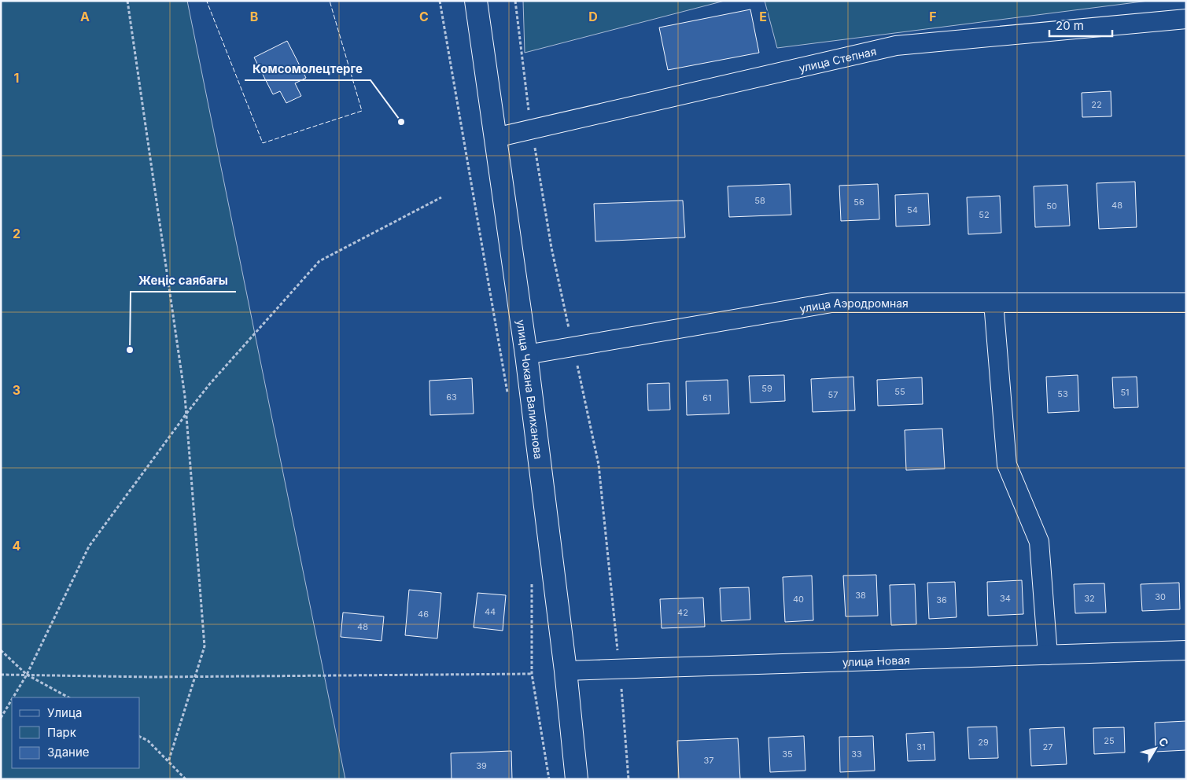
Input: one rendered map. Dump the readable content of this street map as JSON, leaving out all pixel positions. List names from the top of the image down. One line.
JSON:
{"streets":{"main road":["улица Чокана Валиханова"],"street":["улица Степная","улица Аэродромная","улица Новая"]},"crossings":[["улица Степная","улица Чокана Валиханова"],["улица Аэродромная","улица Чокана Валиханова"],["улица Чокана Валиханова","улица Новая"]],"places":["Комсомолецтерге","Жеңіс саябағы"],"house_numbers":["22","58","56","48","50","54","52","59","55","51","53","57","63","61","38","30","34","32","40","36","44","42","46","48","25","29","31","27","35","33","37","39"],"legend":["Улица","Парк","Здание"],"scale_bar":"20 m","north":"top right","grid":{"columns":["A","B","C","D","E","F"],"rows":["1","2","3","4"]}}
